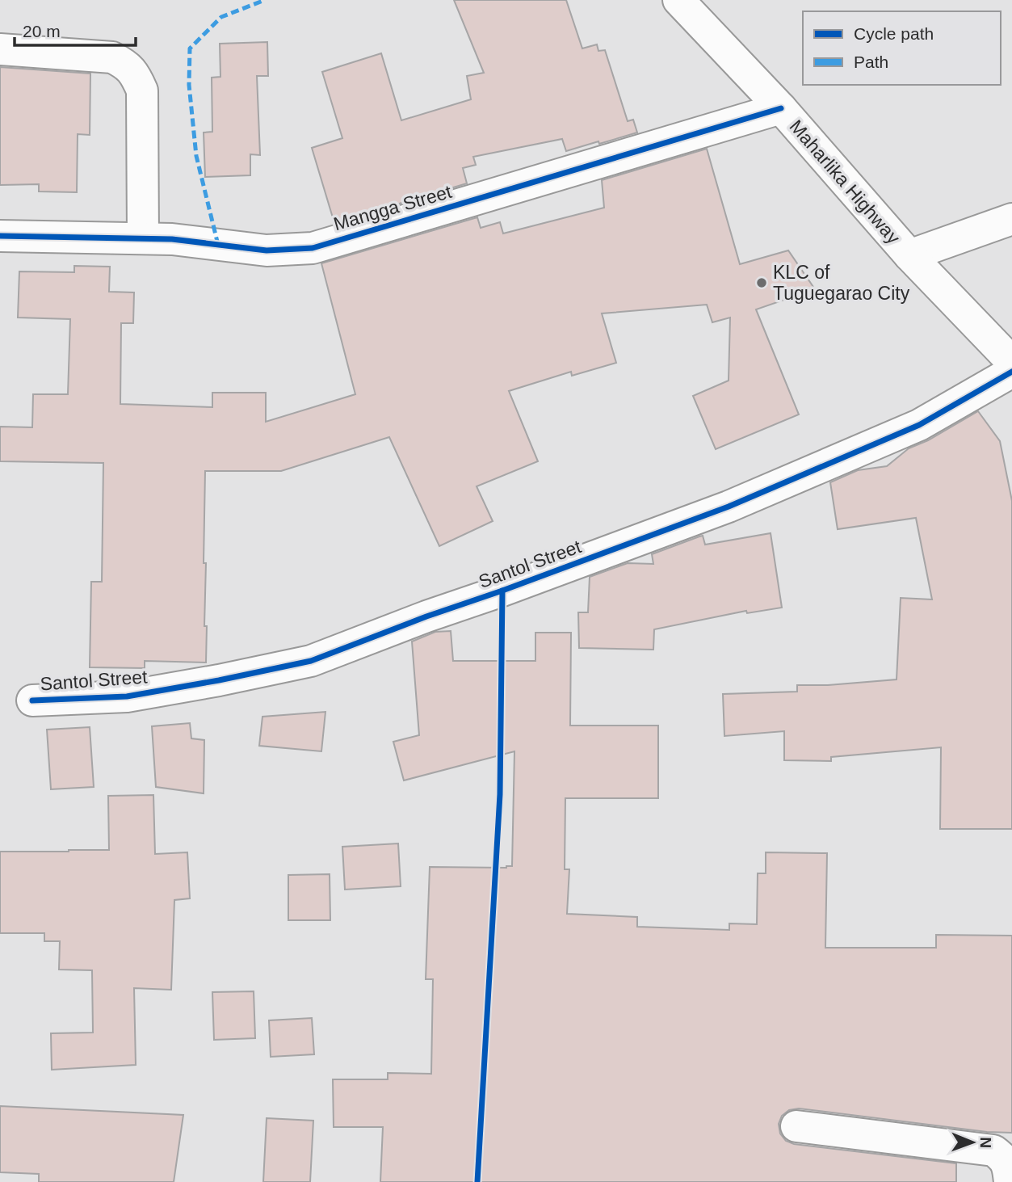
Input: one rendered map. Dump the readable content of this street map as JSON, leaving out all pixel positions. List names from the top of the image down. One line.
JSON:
{"streets":{"street":["Maharlika Highway","Mangga Street","Santol Street"]},"crossings":[["Maharlika Highway","Mangga Street"]],"places":["KLC of Tuguegarao City"],"legend":["Cycle path","Path"],"scale_bar":"20 m","north":"right"}
